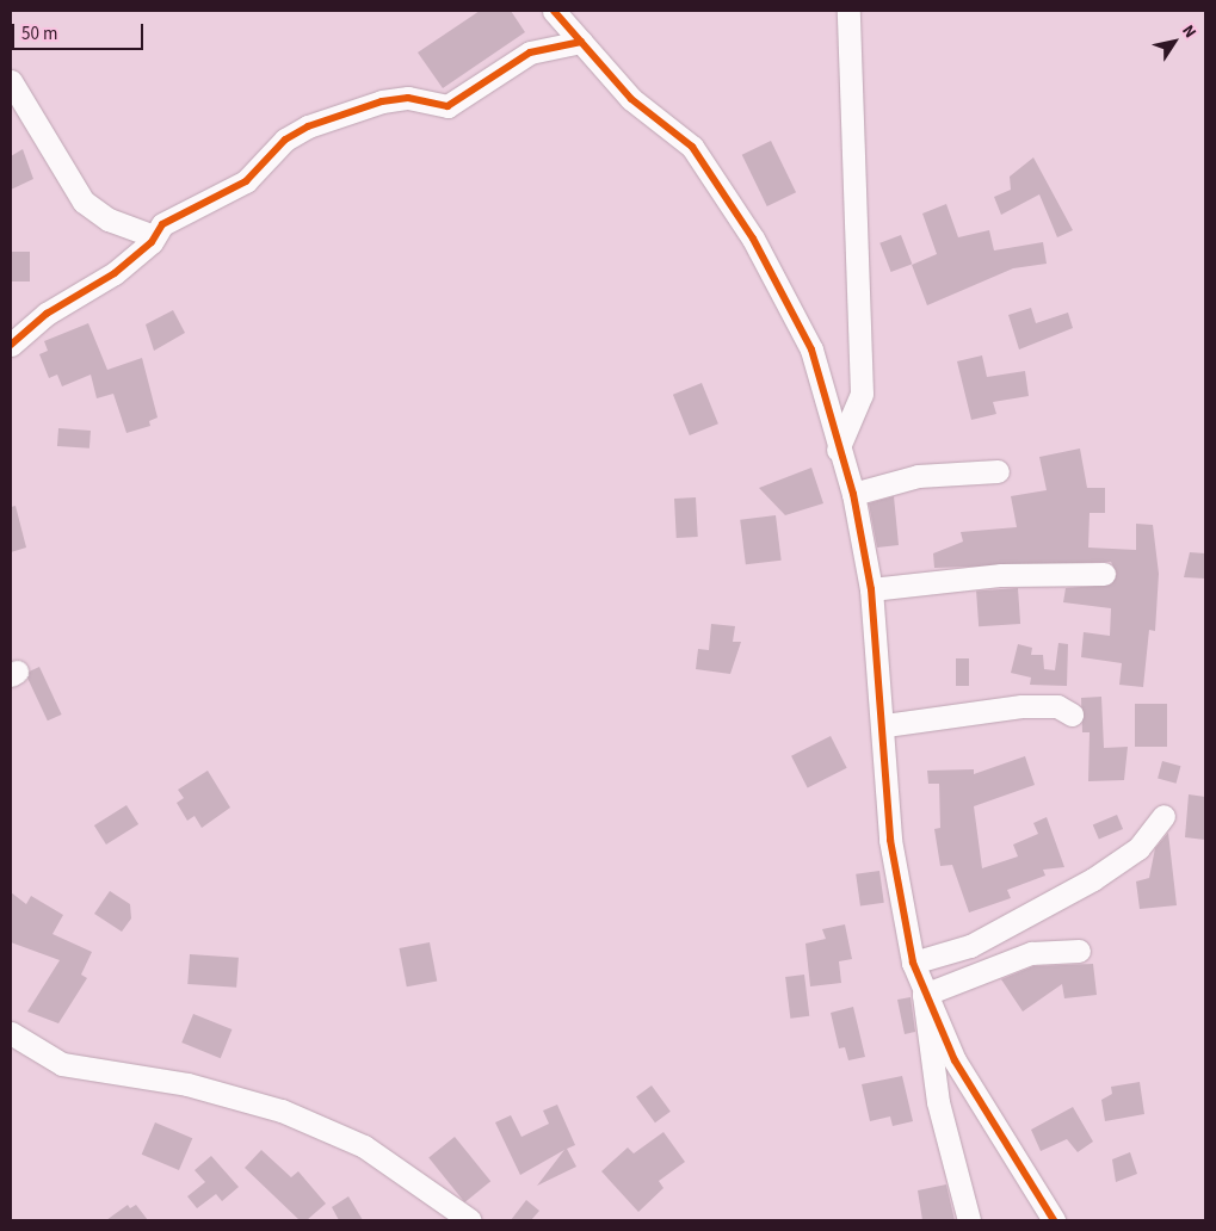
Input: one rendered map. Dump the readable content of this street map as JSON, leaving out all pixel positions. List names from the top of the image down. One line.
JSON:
{"scale_bar":"50 m","north":"top right"}
